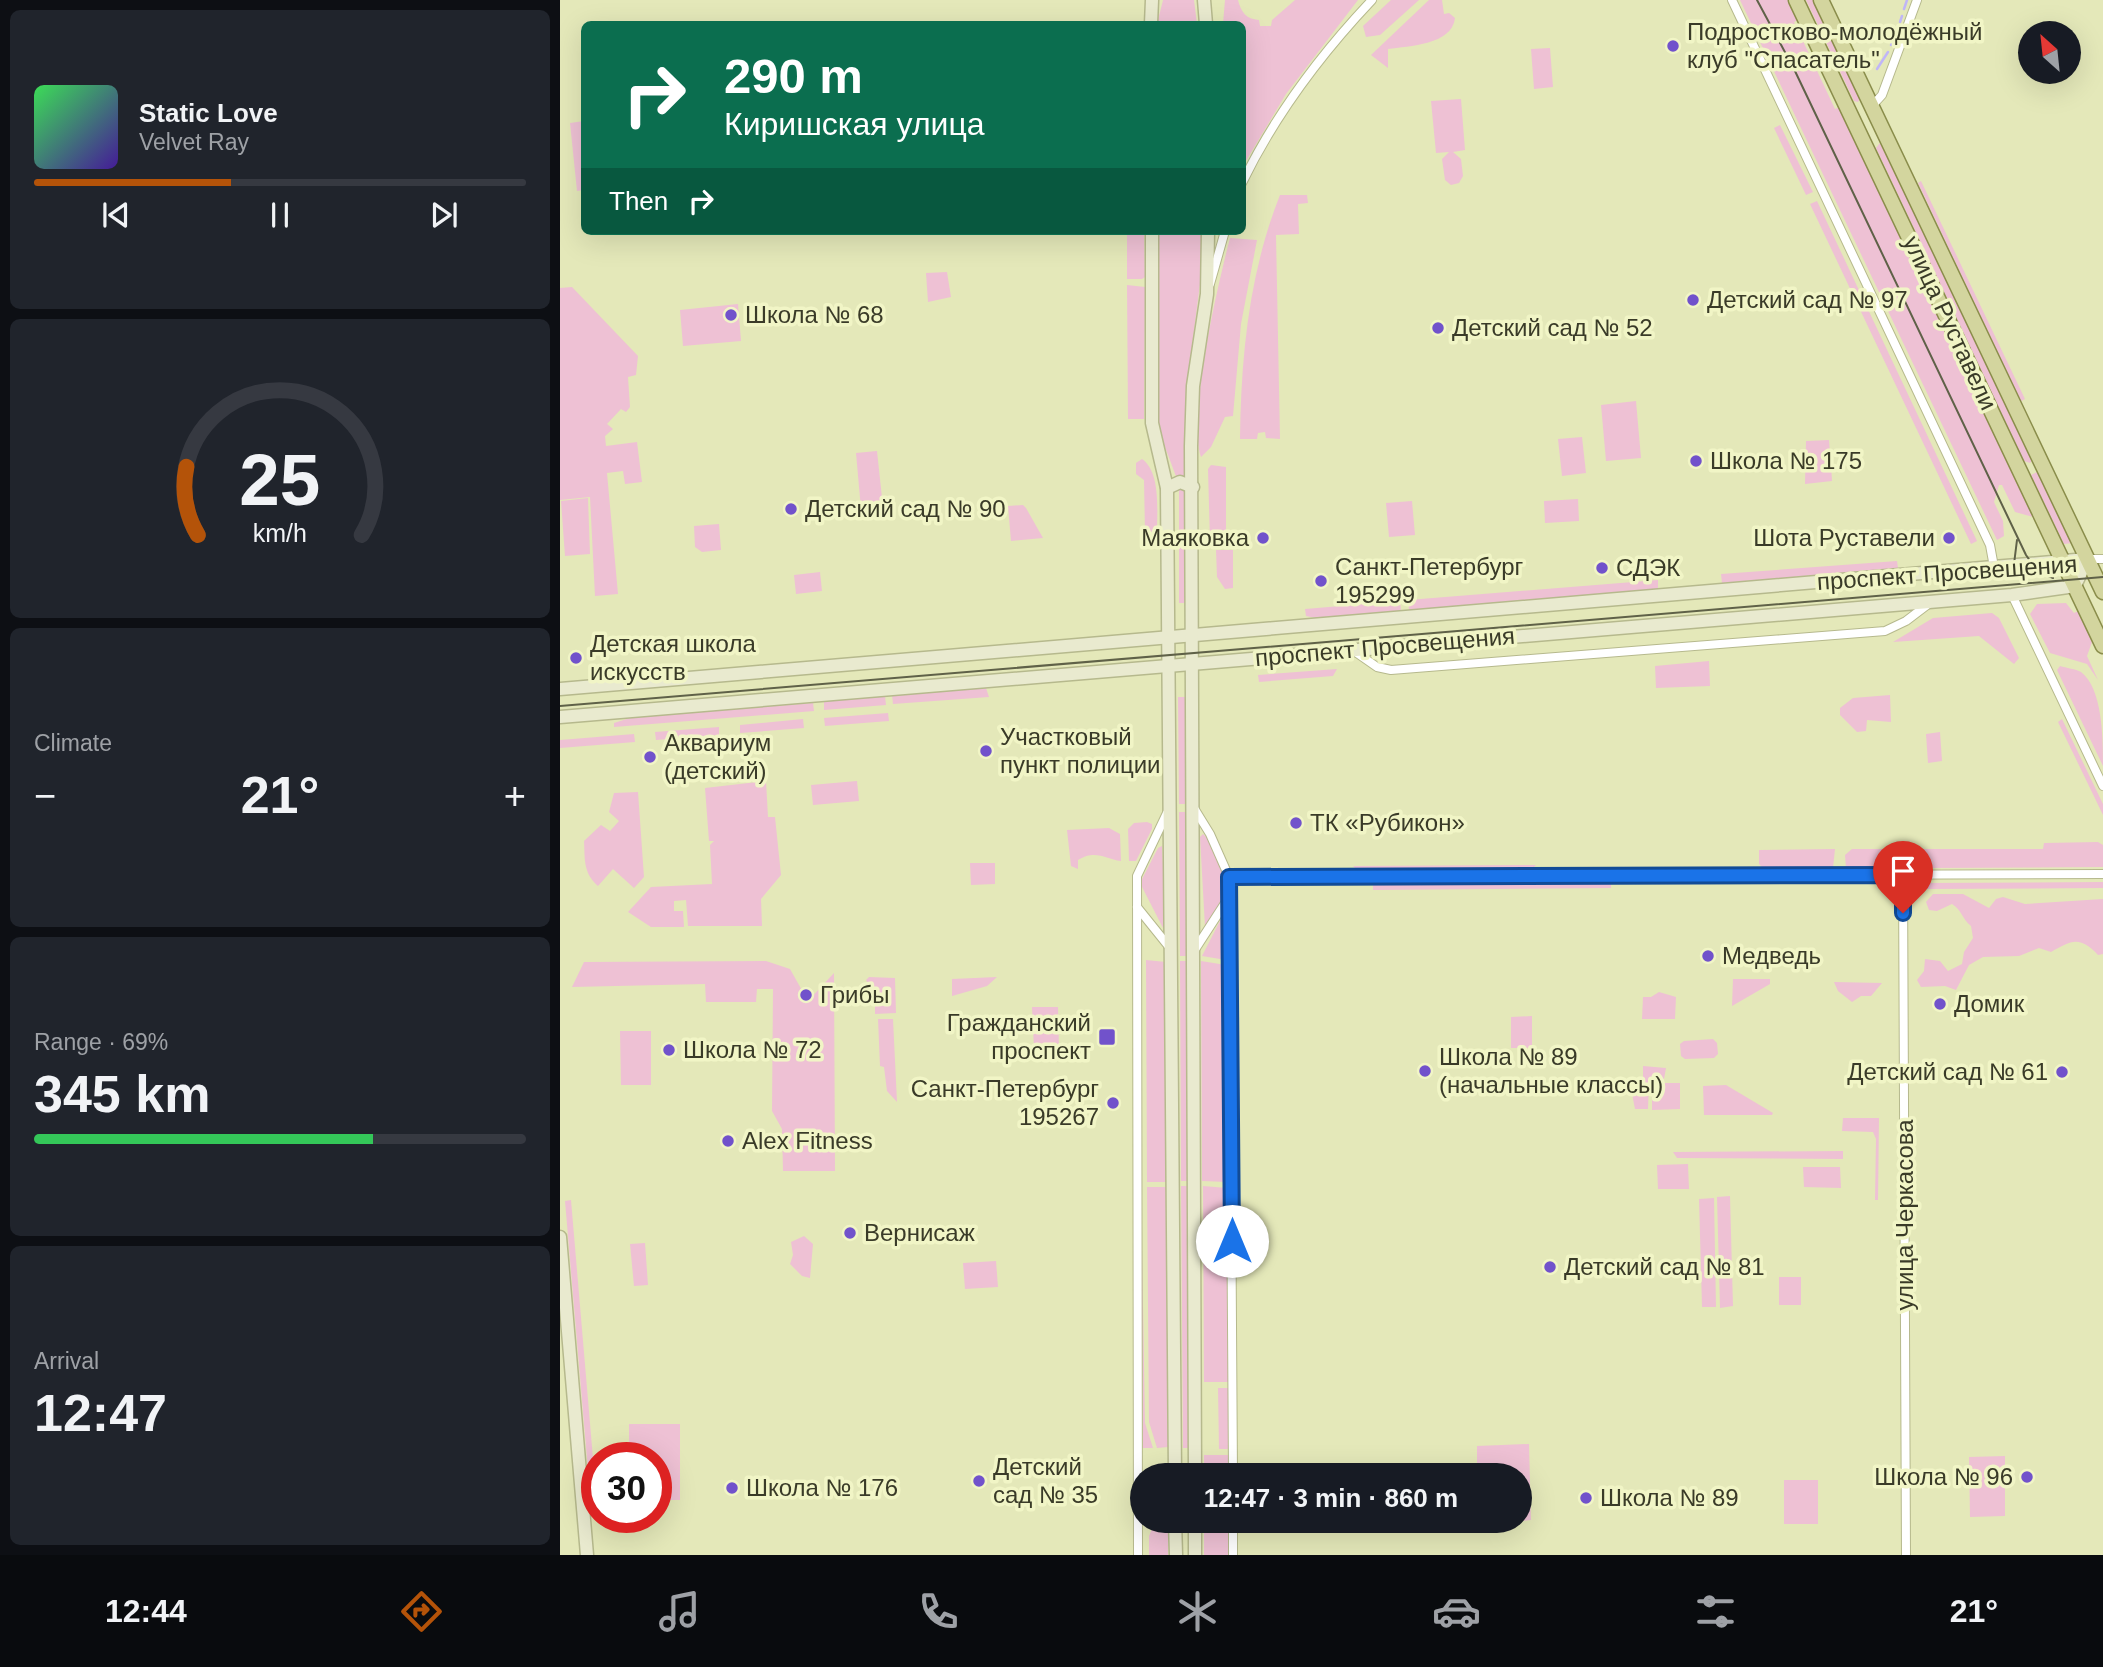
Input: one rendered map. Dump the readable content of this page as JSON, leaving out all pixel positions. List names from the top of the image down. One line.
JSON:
{"streets":{"main road":["улица Руставели","проспект Просвещения"],"street":["улица Черкасова"]},"crossings":[["улица Руставели","проспект Просвещения"]],"places":{"other":["Подростково-молодёжный клуб \"Спасатель\"","Детский сад № 97","Школа № 68","Детский сад № 52","Школа № 175","Детский сад № 90","Маяковка","Шота Руставели","СДЭК","Санкт-Петербург 195299","Детская школа искусств","Участковый пункт полиции","Аквариум (детский)","ТК «Рубикон»","Медведь","Грибы","Домик","Школа № 72","Школа № 89 (начальные классы)","Детский сад № 61","Санкт-Петербург 195267","Alex Fitness","Вернисаж","Детский сад № 81","Школа № 96","Детский сад № 35","Школа № 176","Школа № 89"],"transit":["Гражданский проспект"]},"north":"top left","page":{"turn":["290 m","Киришская улица"],"song":["Static Love","Velvet Ray"],"then":"Then","tile":["Climate",["Range · 69%","345 km"],["Arrival","12:47"]],"heat":["−","21°","+"],"limit":"30","trip":"12:47 · 3 min · 860 m","tabs":["12:44","21°"],"gauge":["25","km/h"]}}
